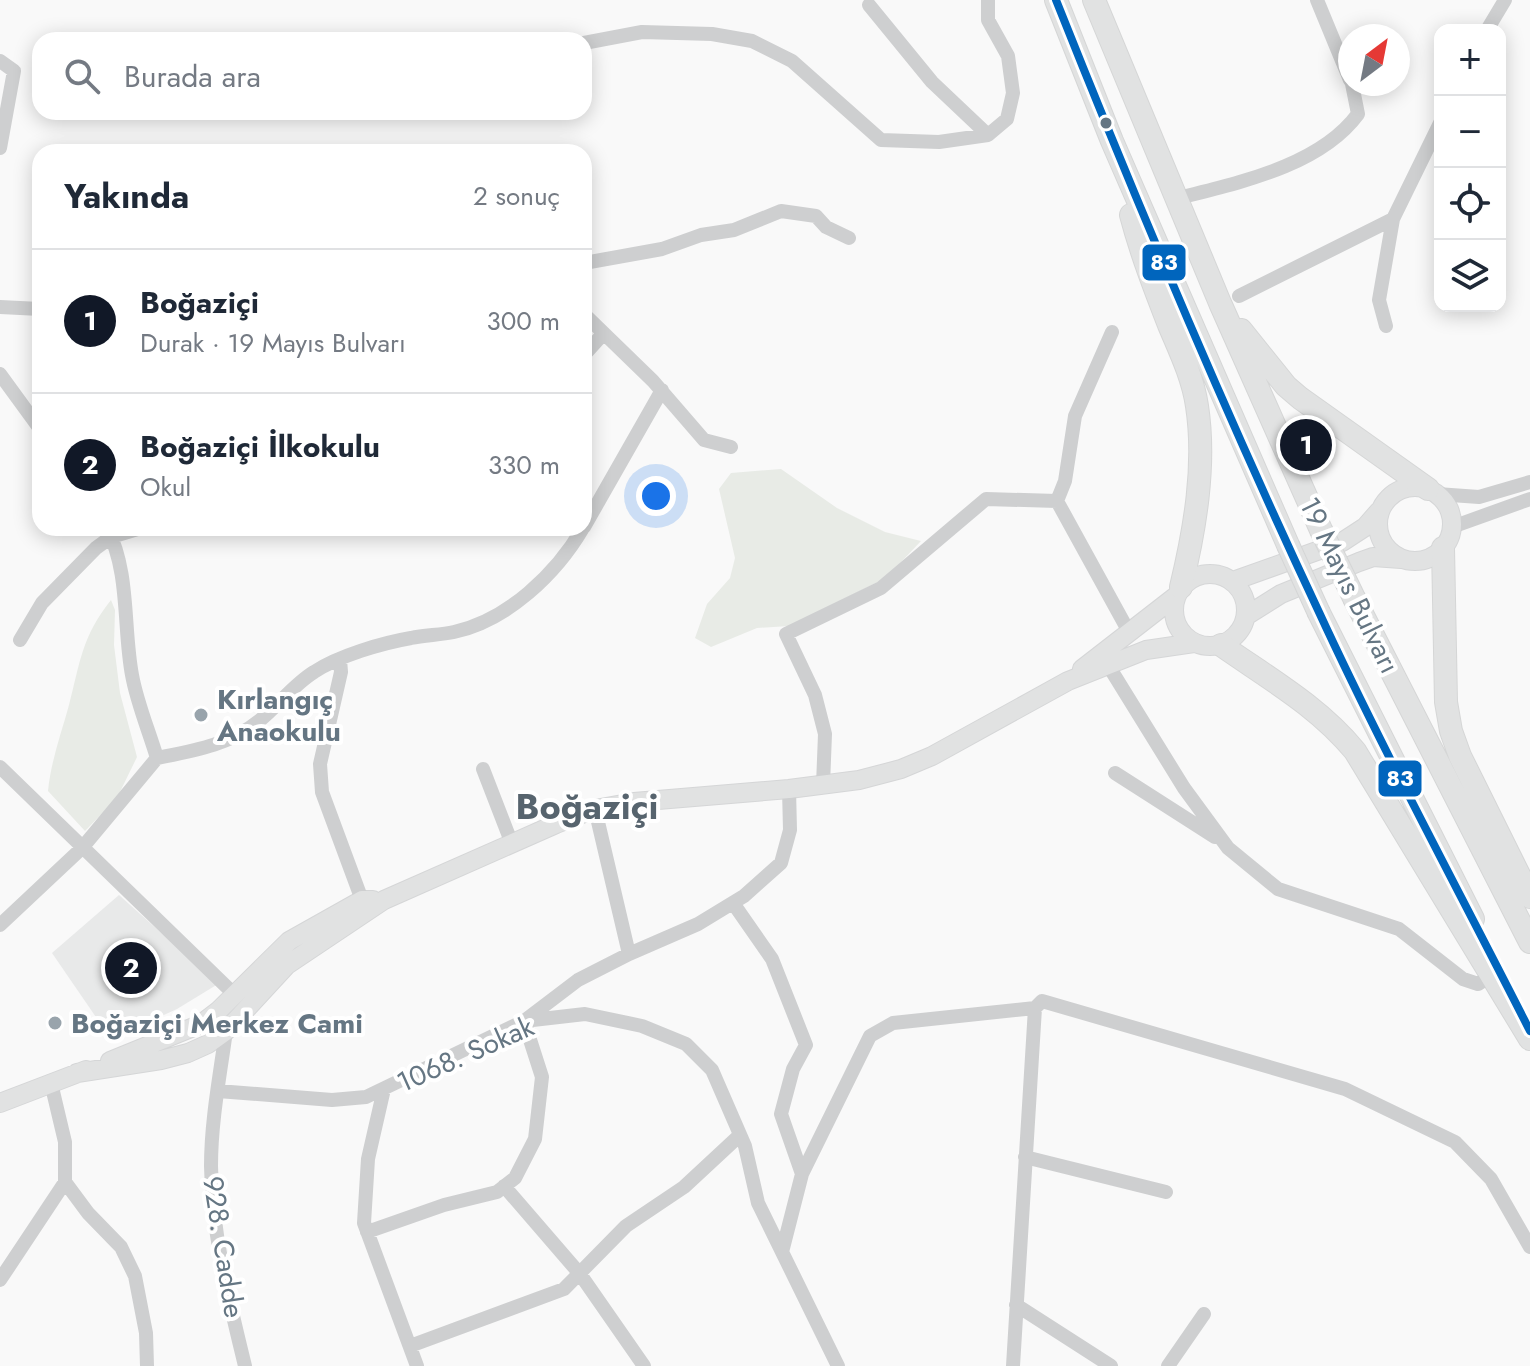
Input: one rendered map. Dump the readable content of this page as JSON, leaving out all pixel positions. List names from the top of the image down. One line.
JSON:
{"streets":{"highway":["19 Mayıs Bulvarı"],"street":["1068. Sokak","928. Cadde"]},"crossings":[["1068. Sokak","928. Cadde"]],"districts":["Boğaziçi"],"places":["Kırlangıç Anaokulu","Boğaziçi Merkez Cami"],"lines":["transit line 83"],"north":"top right","page":{"map_buttons":["+","−"],"search":"Burada ara","heading":["Yakında","2 sonuç"],"list":[{"mark":"1","name":"Boğaziçi","note":"Durak · 19 Mayıs Bulvarı","value":"300 m"},{"mark":"2","name":"Boğaziçi İlkokulu","note":"Okul","value":"330 m"}],"pins":["1","2"]}}
